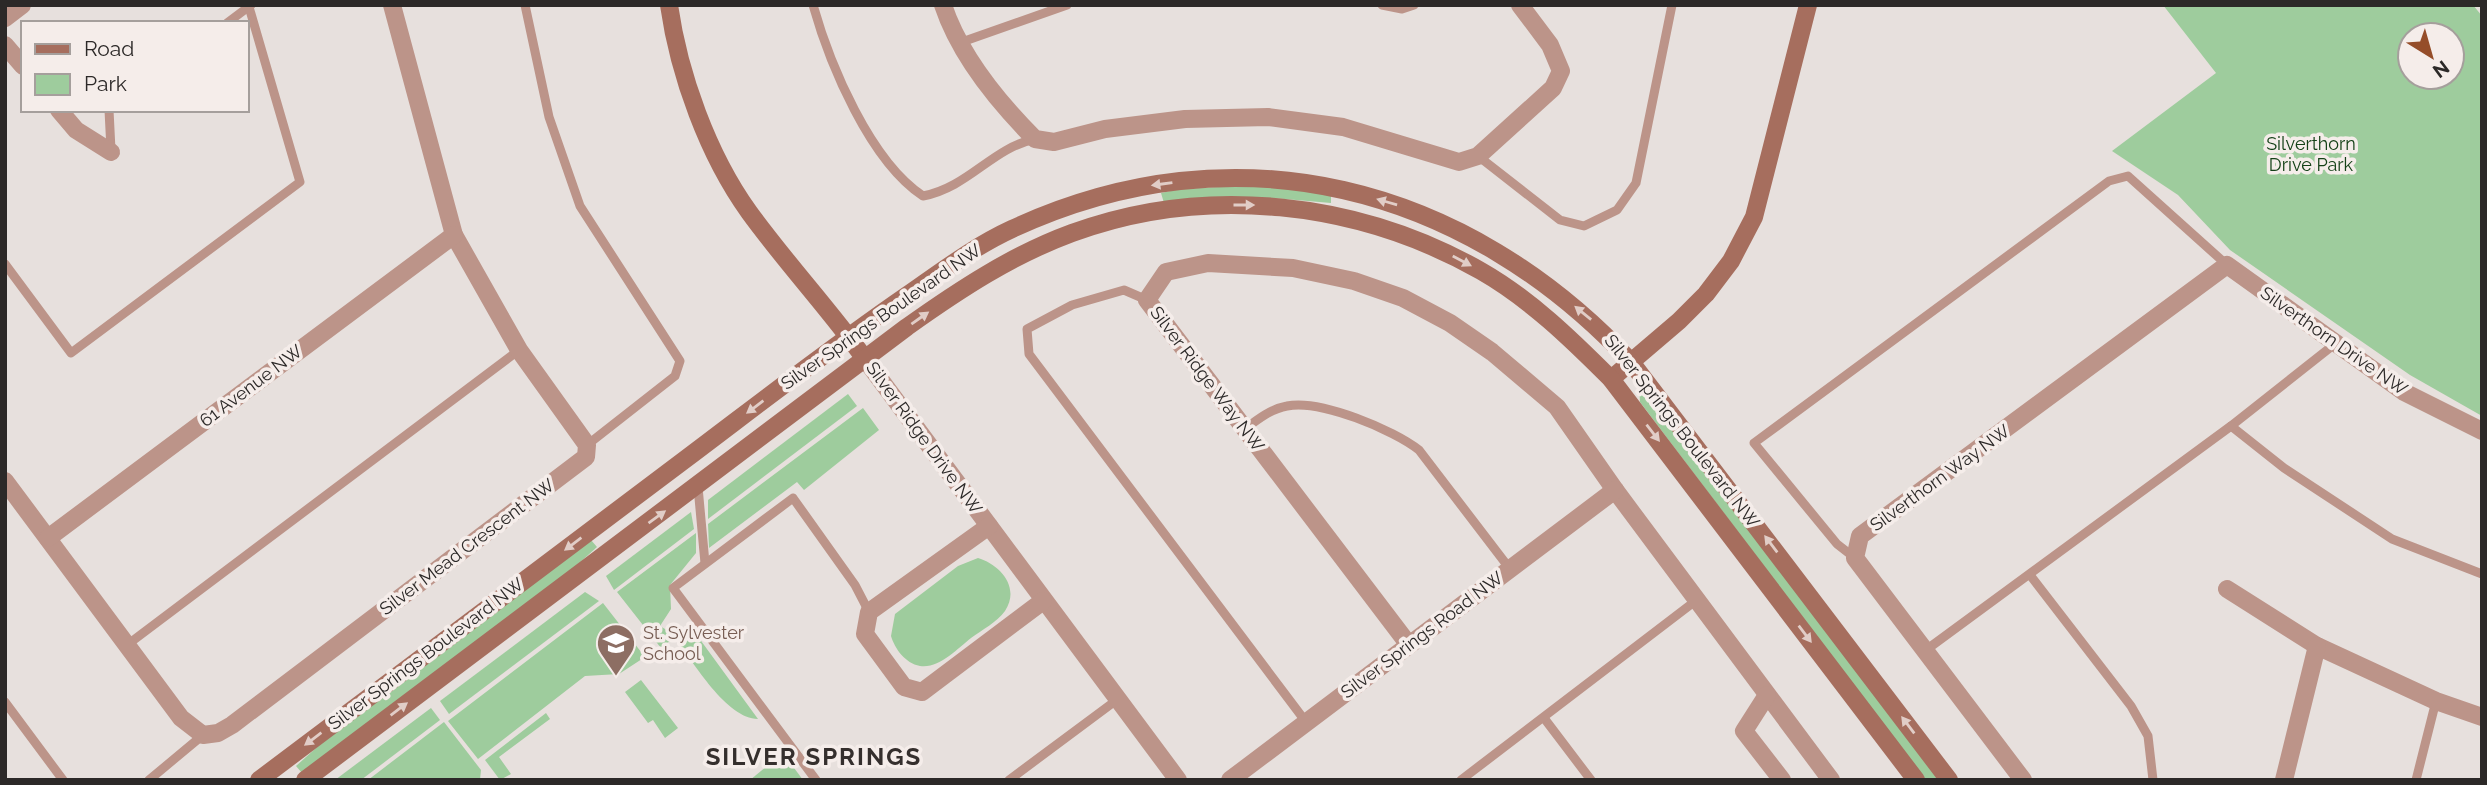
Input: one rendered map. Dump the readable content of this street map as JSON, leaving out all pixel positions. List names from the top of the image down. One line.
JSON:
{"streets":{"street":["Silver Springs Boulevard NW","Silverthorn Drive NW","Silver Ridge Way NW","61 Avenue NW","Silver Ridge Drive NW","Silverthorn Way NW","Silver Mead Crescent NW","Silver Springs Road NW"]},"crossings":[["Silver Springs Boulevard NW","Silver Ridge Drive NW"],["Silverthorn Drive NW","Silverthorn Way NW"],["Silver Ridge Way NW","Silver Springs Road NW"]],"districts":["SILVER SPRINGS"],"parks":["Silverthorn Drive Park"],"places":{"school or university":["St. Sylvester School"]},"legend":["Road","Park"],"north":"bottom right"}
